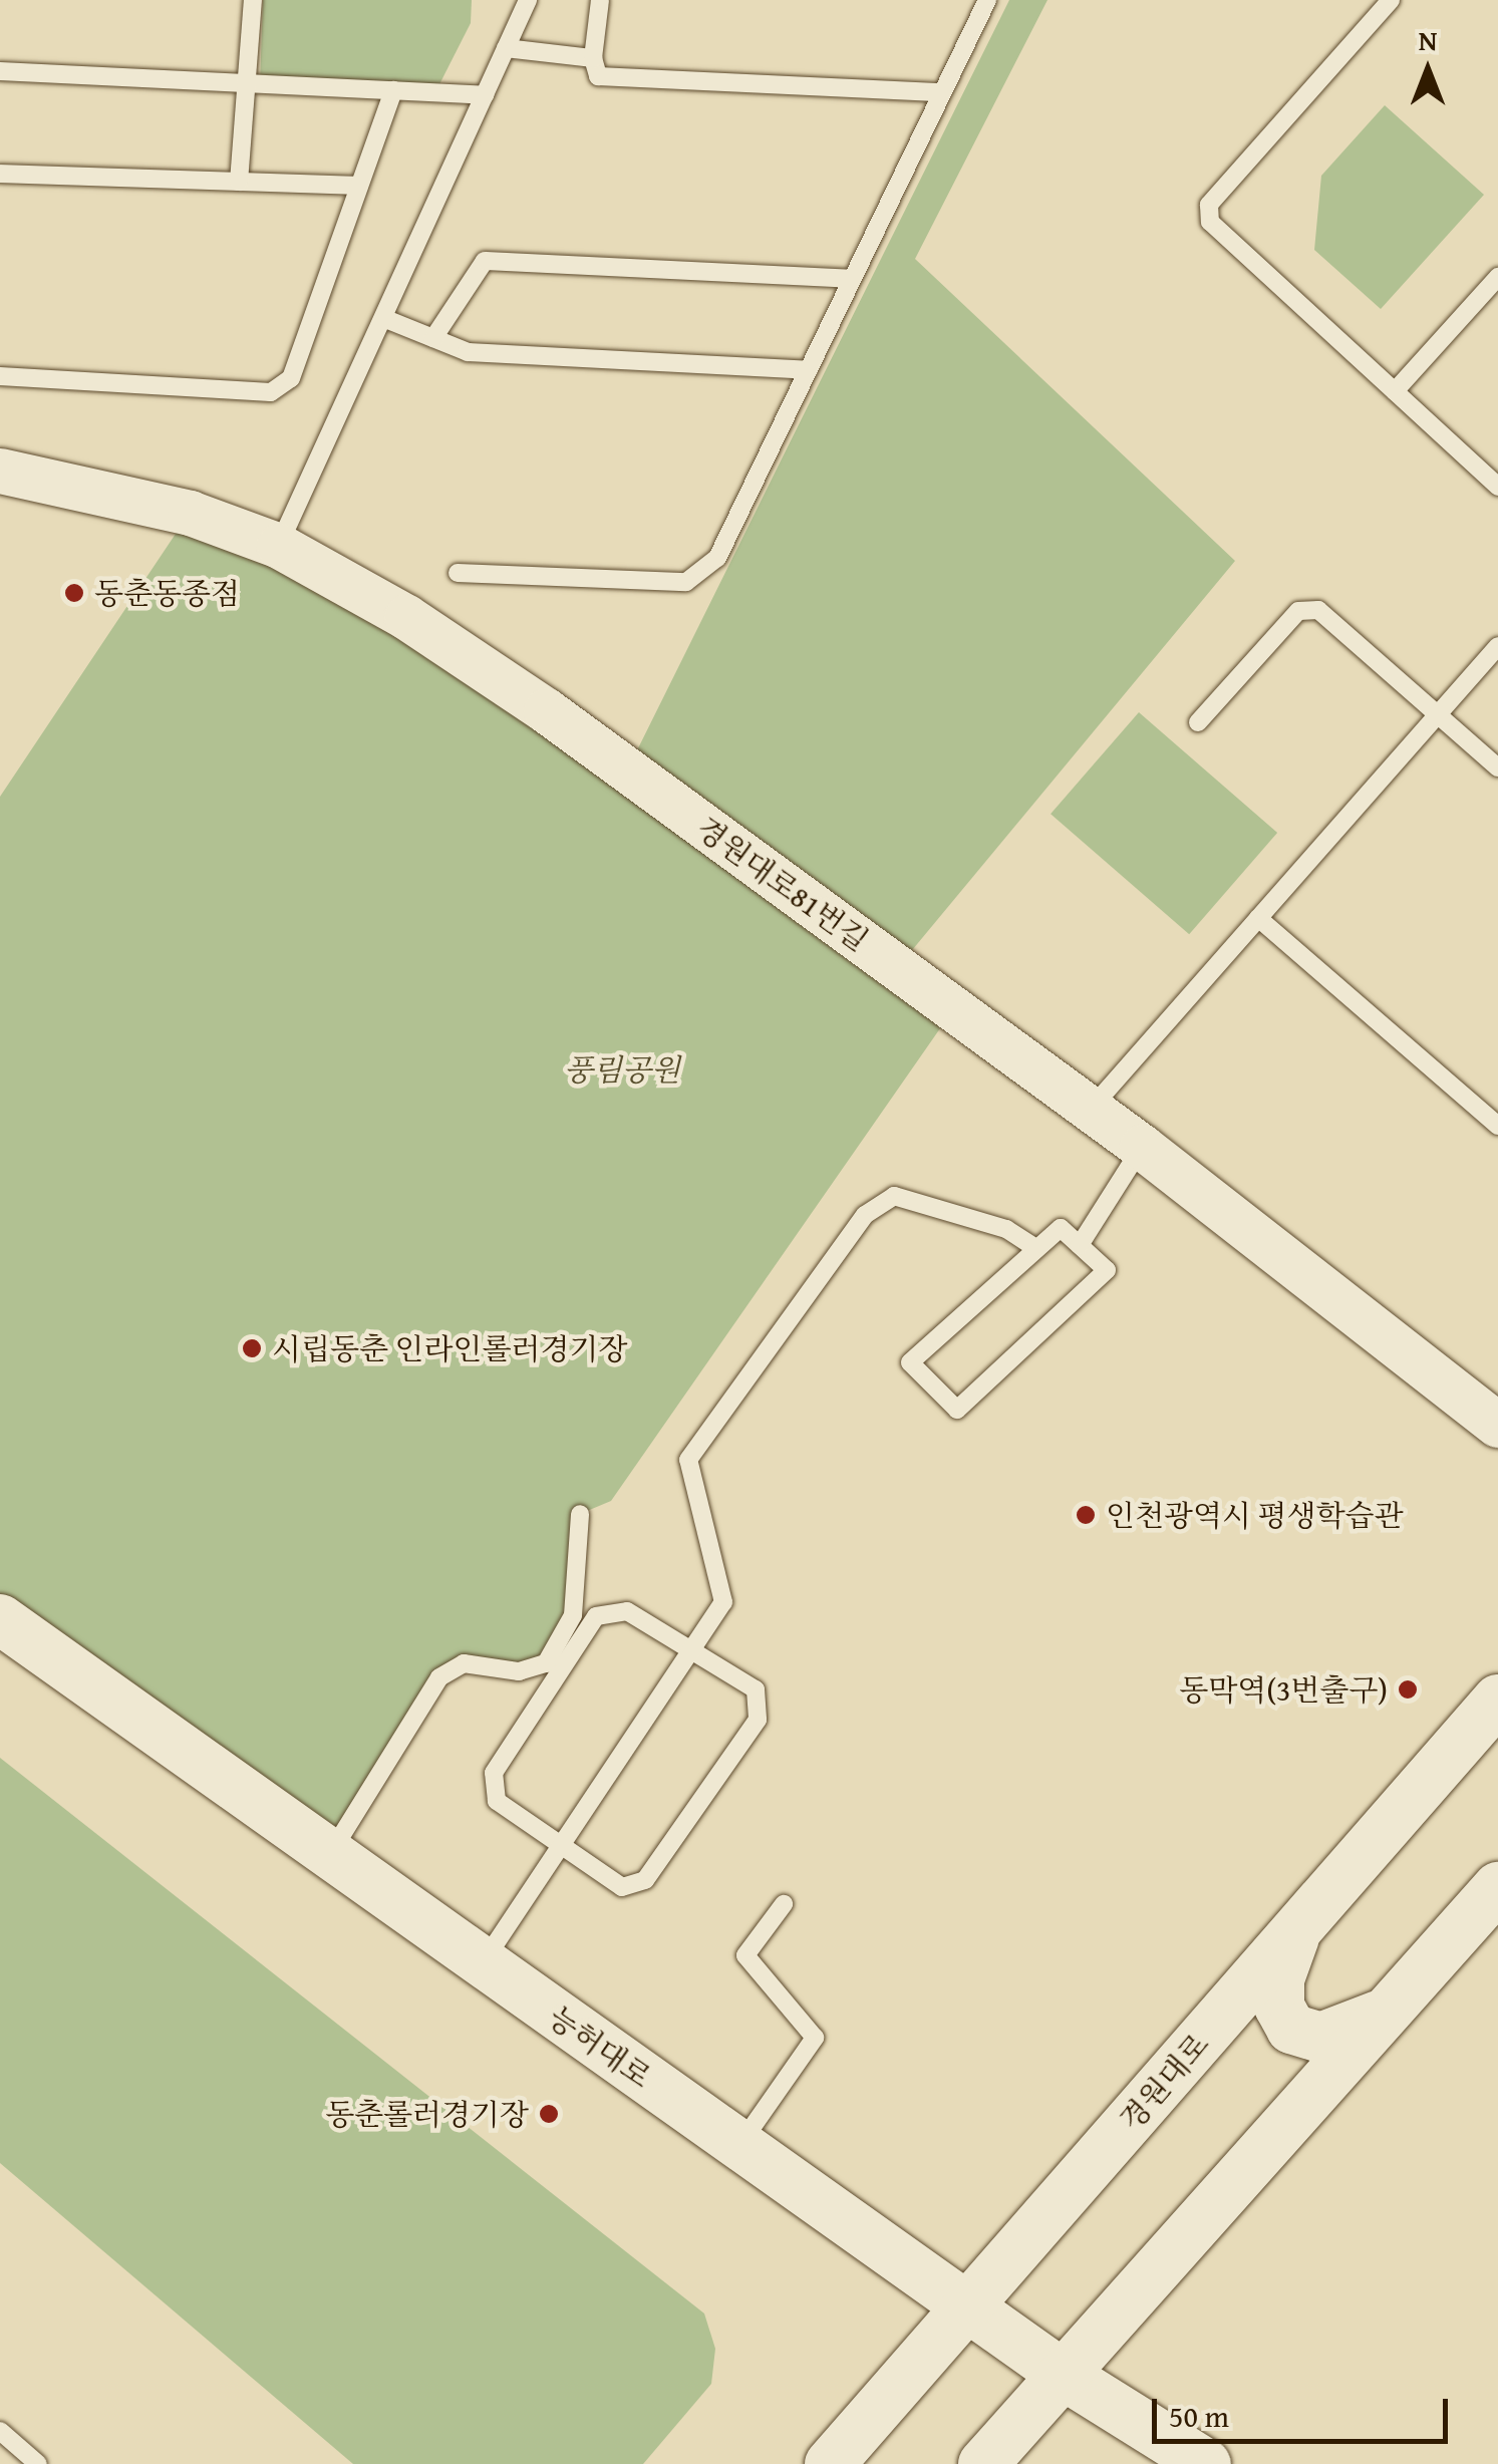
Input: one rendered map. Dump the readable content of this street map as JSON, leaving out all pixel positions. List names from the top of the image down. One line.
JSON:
{"streets":{"main road":["능허대로","경원대로"],"street":["경원대로81번길"]},"crossings":[["능허대로","경원대로"]],"parks":["풍림공원"],"places":["동춘동종점","시립동춘 인라인롤러경기장","인천광역시 평생학습관","동막역(3번출구)","동춘롤러경기장"],"scale_bar":"50 m","north":"top"}
